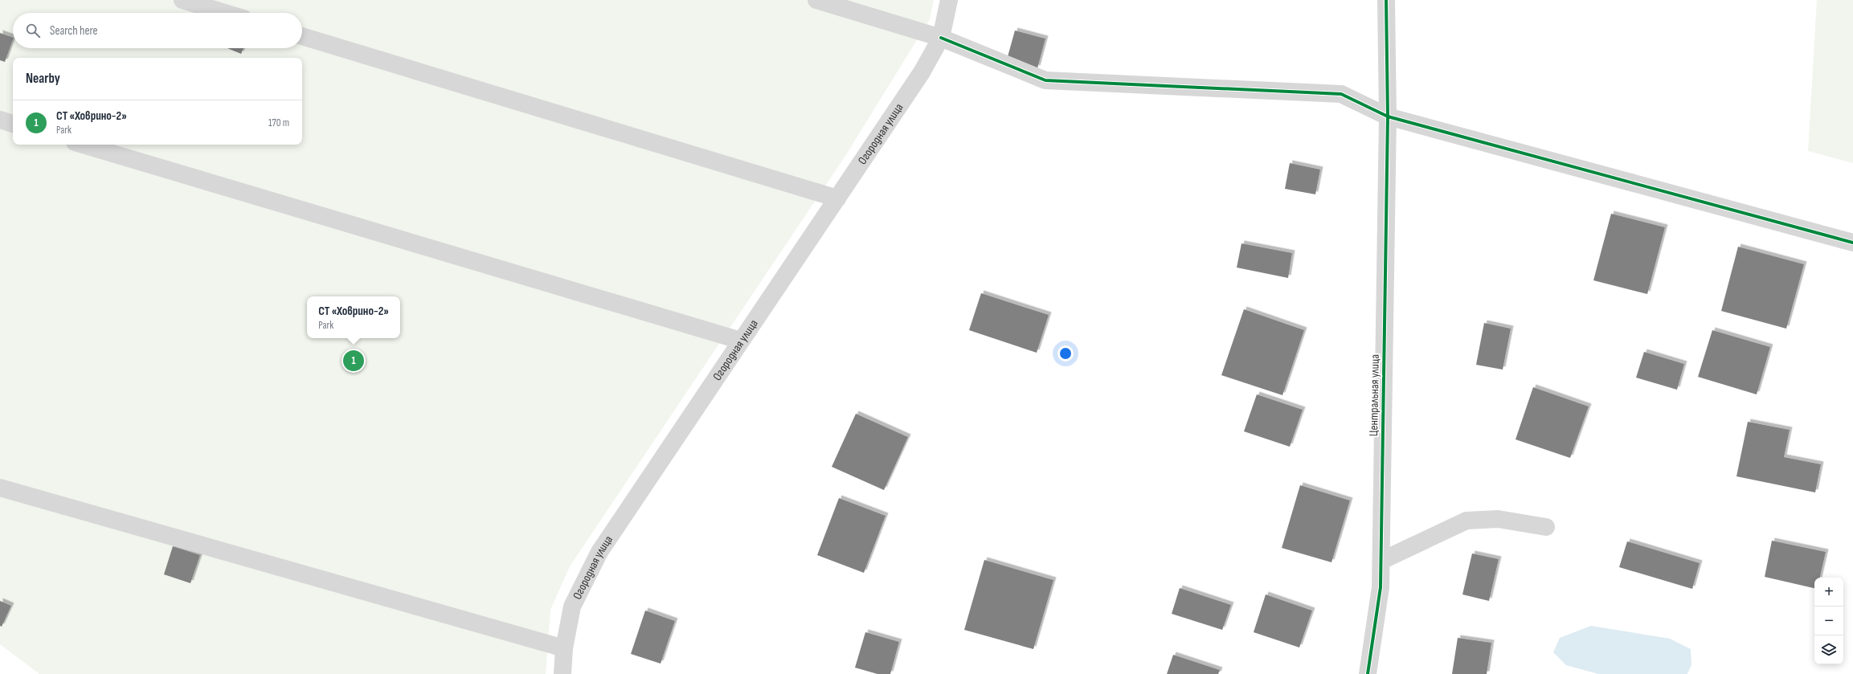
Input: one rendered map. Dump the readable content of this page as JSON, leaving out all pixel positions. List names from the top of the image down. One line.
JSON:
{"streets":{"street":["Огородная улица","Центральная улица"]},"page":{"search":"Search here","heading":"Nearby","list":[{"mark":"1","name":"СТ «Ховрино-2»","note":"Park","value":"170 m"}],"popup":["СТ «Ховрино-2»","Park"],"pins":"1","map_buttons":["+","−"]}}
